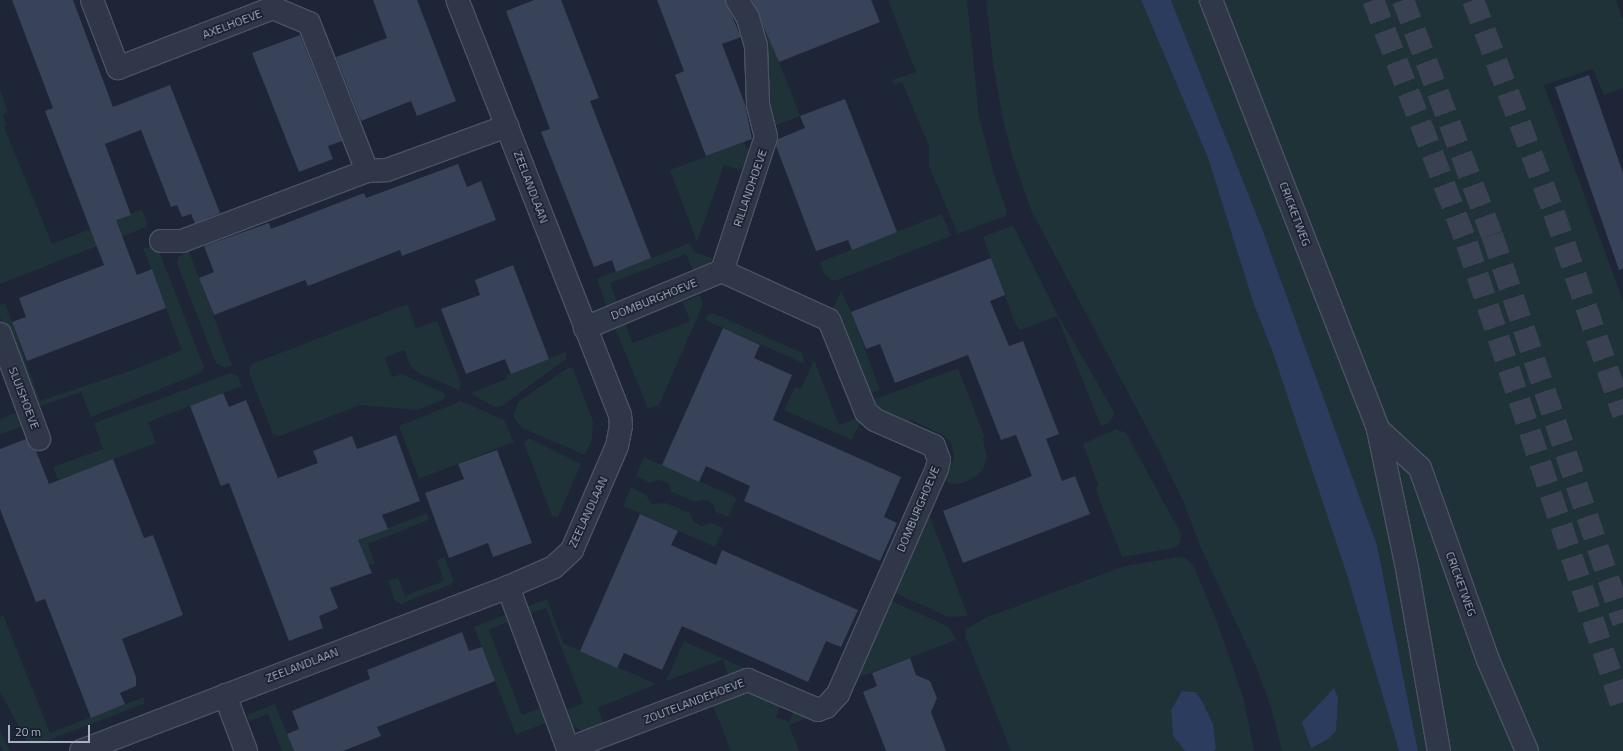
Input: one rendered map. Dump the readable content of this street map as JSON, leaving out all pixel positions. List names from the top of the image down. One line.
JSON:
{"streets":{"street":["AXELHOEVE","ZEELANDLAAN","RILLANDHOEVE","CRICKETWEG","DOMBURGHOEVE","SLUISHOEVE","ZOUTELANDEHOEVE"]},"crossings":[["ZEELANDLAAN","DOMBURGHOEVE"],["ZEELANDLAAN","ZOUTELANDEHOEVE"],["RILLANDHOEVE","DOMBURGHOEVE"],["DOMBURGHOEVE","ZOUTELANDEHOEVE"]],"scale_bar":"20 m"}
